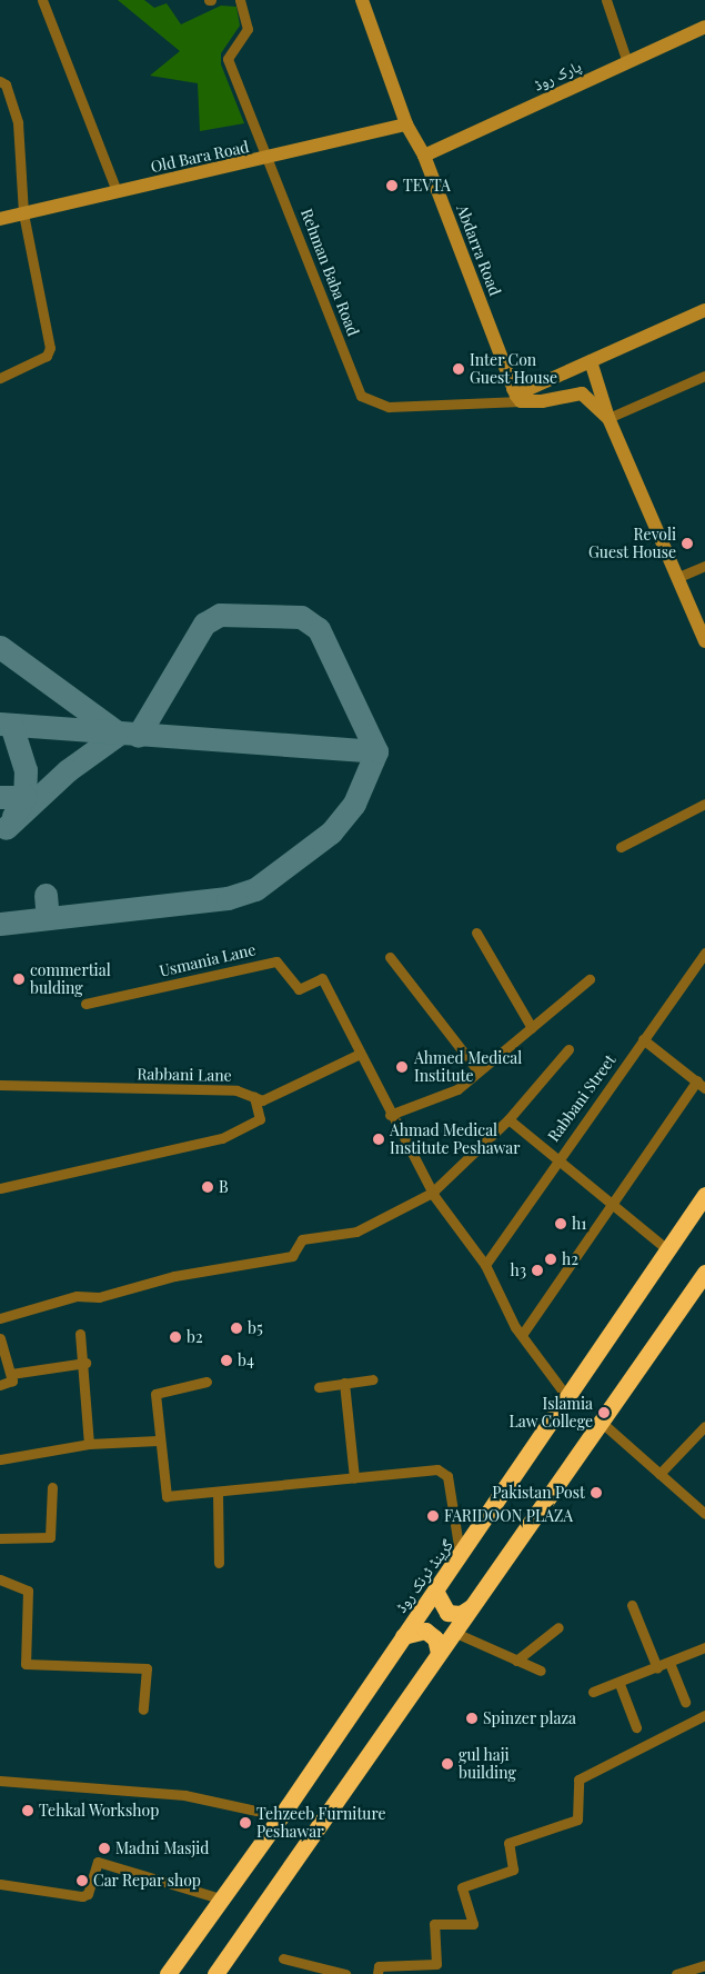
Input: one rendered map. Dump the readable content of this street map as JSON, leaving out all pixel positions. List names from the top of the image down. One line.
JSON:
{"streets":{"highway":["گرینڈ ٹرنک روڈ"],"street":["پارک روڈ","Old Bara Road","Abdarra Road","Rehman Baba Road","Usmania Lane","Rabbani Lane","Rabbani Street"]},"crossings":[["پارک روڈ","Abdarra Road"],["Old Bara Road","Abdarra Road"],["Old Bara Road","Rehman Baba Road"],["Abdarra Road","Rehman Baba Road"],["Usmania Lane","Rabbani Lane"]],"places":["TEVTA","Inter Con Guest House","Revoli Guest House","commertial bulding","Ahmed Medical Institute","Ahmad Medical Institute Peshawar","B","h1","h2","h3","b5","b2","b4","Islamia Law College","Pakistan Post","FARIDOON PLAZA","Spinzer plaza","gul haji building","Tehkal Workshop","Tehzeeb Furniture Peshawar","Madni Masjid","Car Repar shop"]}
